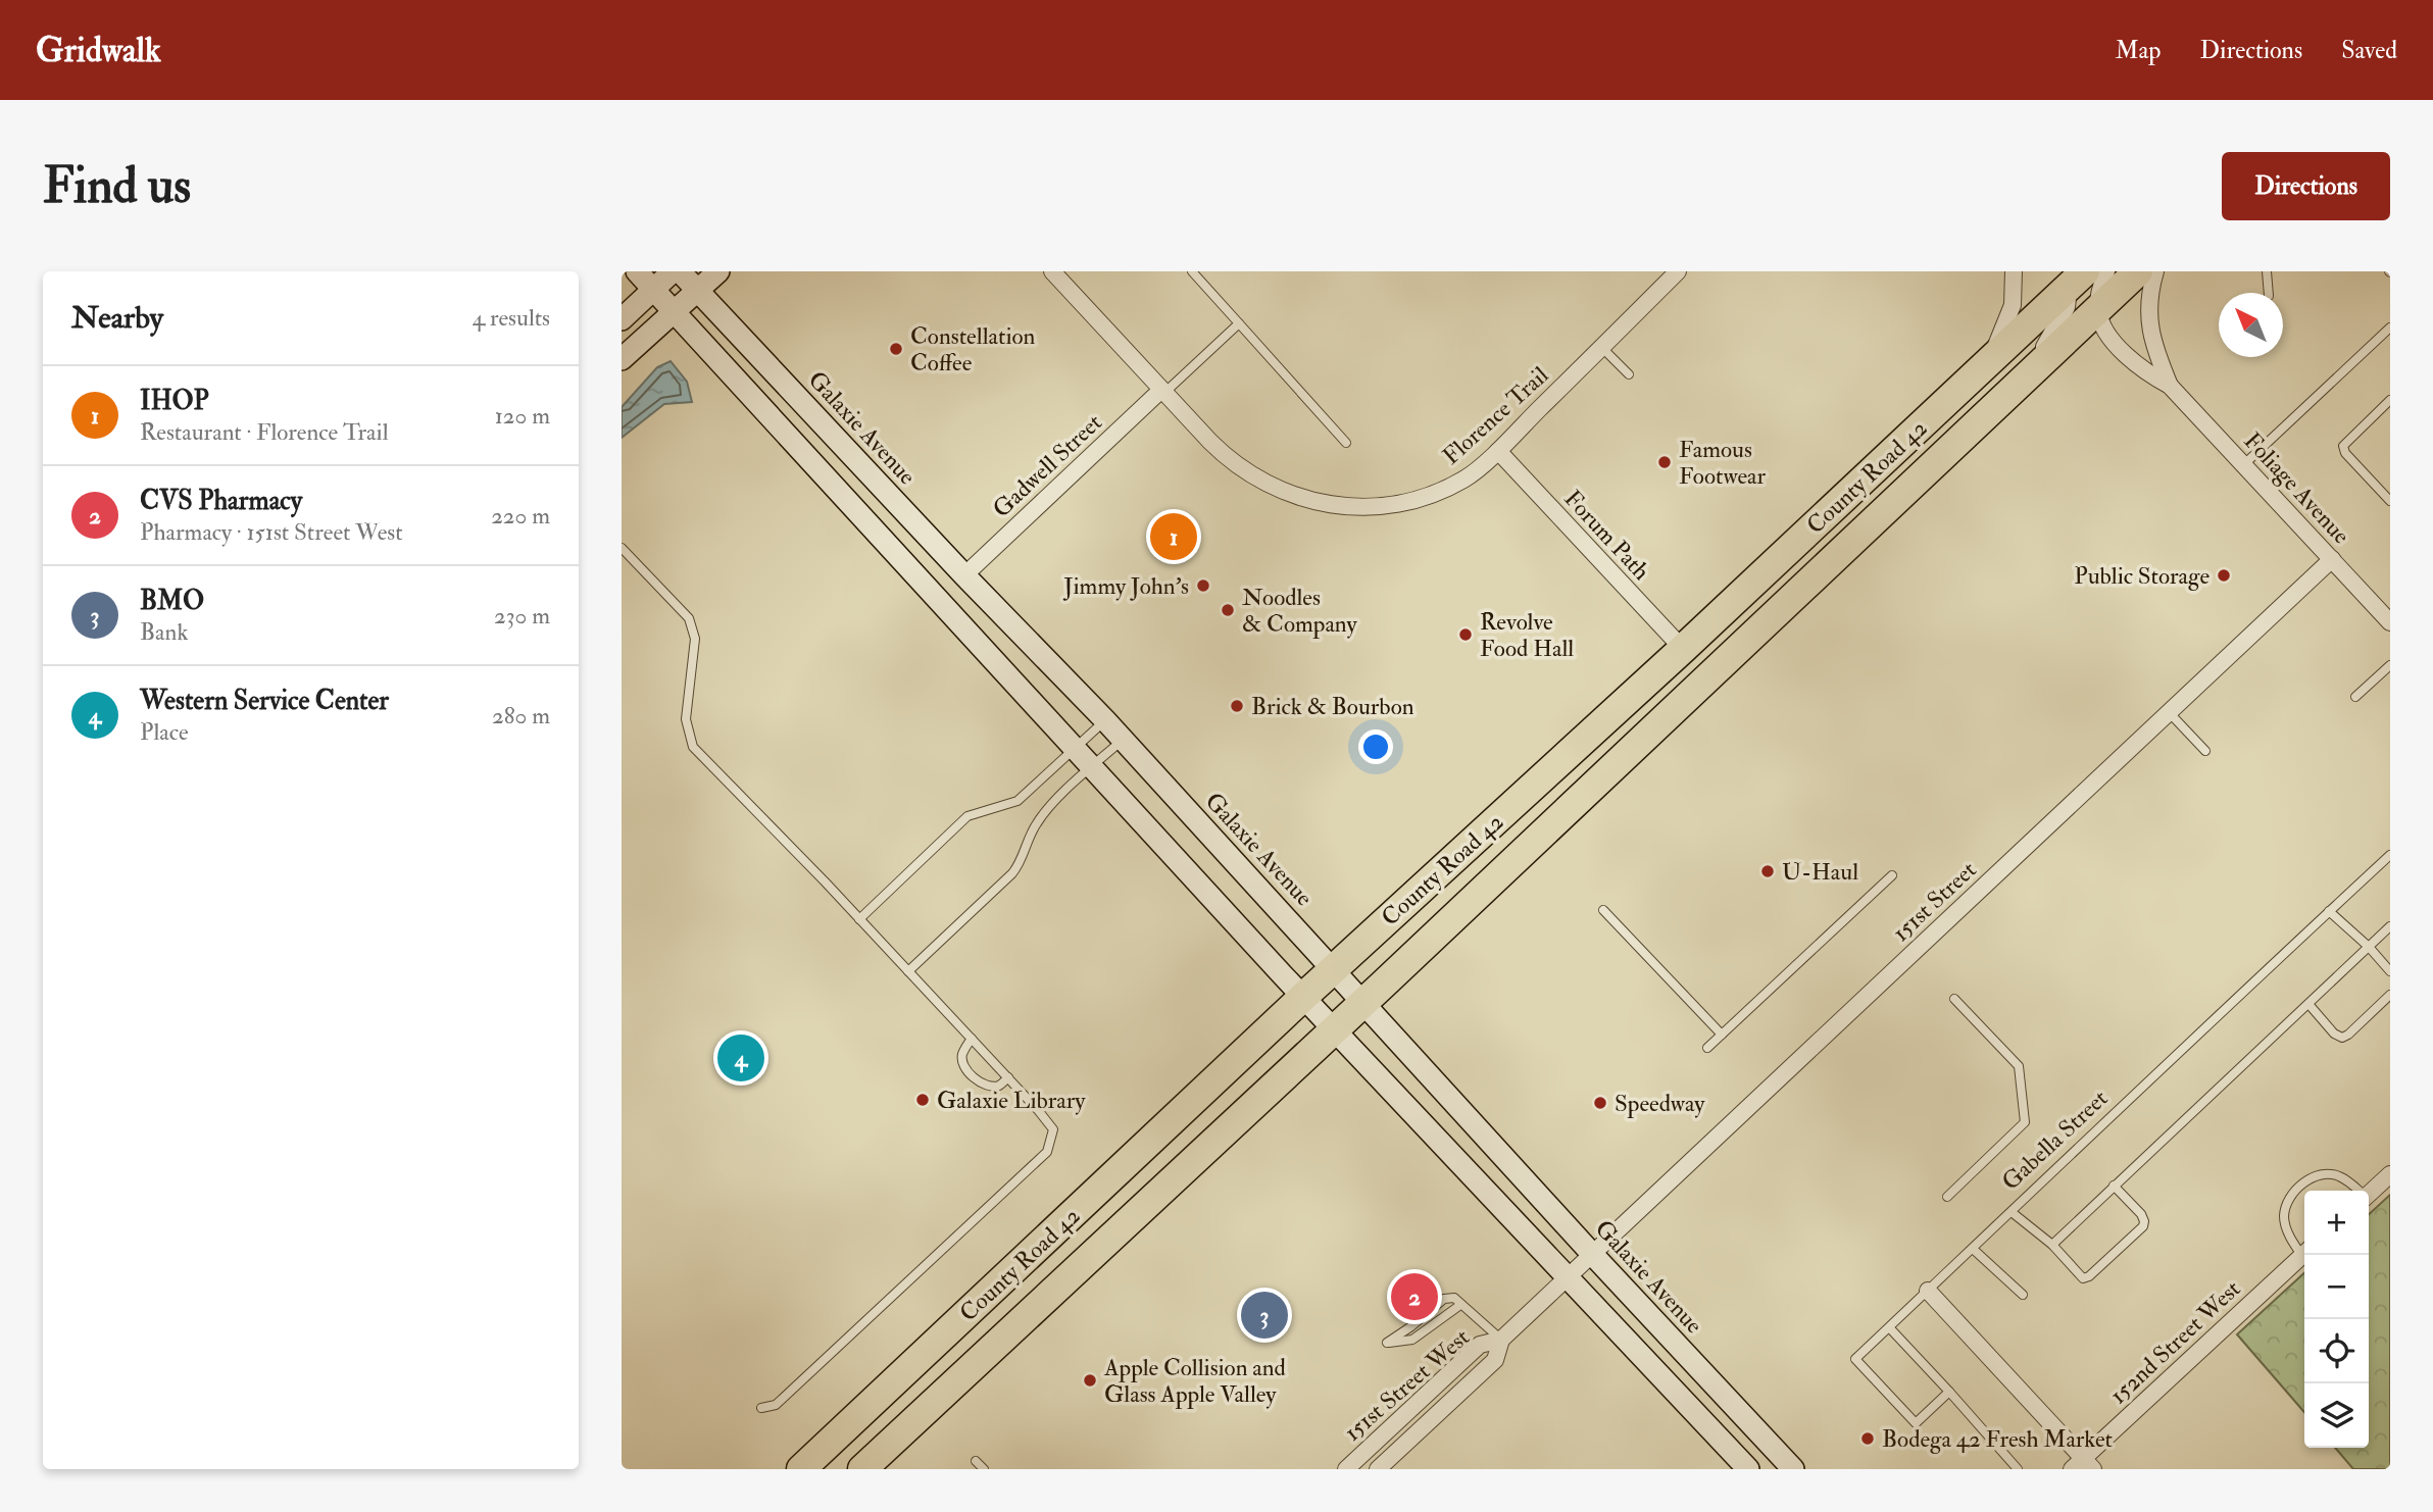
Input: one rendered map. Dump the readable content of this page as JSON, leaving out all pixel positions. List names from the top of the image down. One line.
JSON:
{"streets":{"highway":["County Road 42"],"street":["Florence Trail","Galaxie Avenue","Gadwell Street","Foliage Avenue","Forum Path","151st Street","152nd Street West","151st Street West"],"lane":["Gabella Street"]},"crossings":[["Florence Trail","Gadwell Street"],["Florence Trail","Forum Path"],["Galaxie Avenue","Gadwell Street"],["Galaxie Avenue","County Road 42"],["Galaxie Avenue","151st Street"],["County Road 42","Foliage Avenue"],["County Road 42","Forum Path"],["Foliage Avenue","151st Street"],["151st Street","151st Street West"]],"places":["Constellation Coffee","Famous Footwear","Public Storage","Jimmy John's","Noodles & Company","Revolve Food Hall","Brick & Bourbon","U-Haul","Galaxie Library","Speedway","Apple Collision and Glass Apple Valley","Bodega 42 Fresh Market"],"north":"top left","page":{"header":"Gridwalk","nav":["Map","Directions","Saved"],"buttons":"Directions","title":"Find us","heading":["Nearby","4 results"],"list":[{"mark":"1","name":"IHOP","note":"Restaurant · Florence Trail","value":"120 m"},{"mark":"2","name":"CVS Pharmacy","note":"Pharmacy · 151st Street West","value":"220 m"},{"mark":"3","name":"BMO","note":"Bank","value":"230 m"},{"mark":"4","name":"Western Service Center","note":"Place","value":"280 m"}],"pins":["1","4","2","3"],"map_buttons":["+","−"]}}
